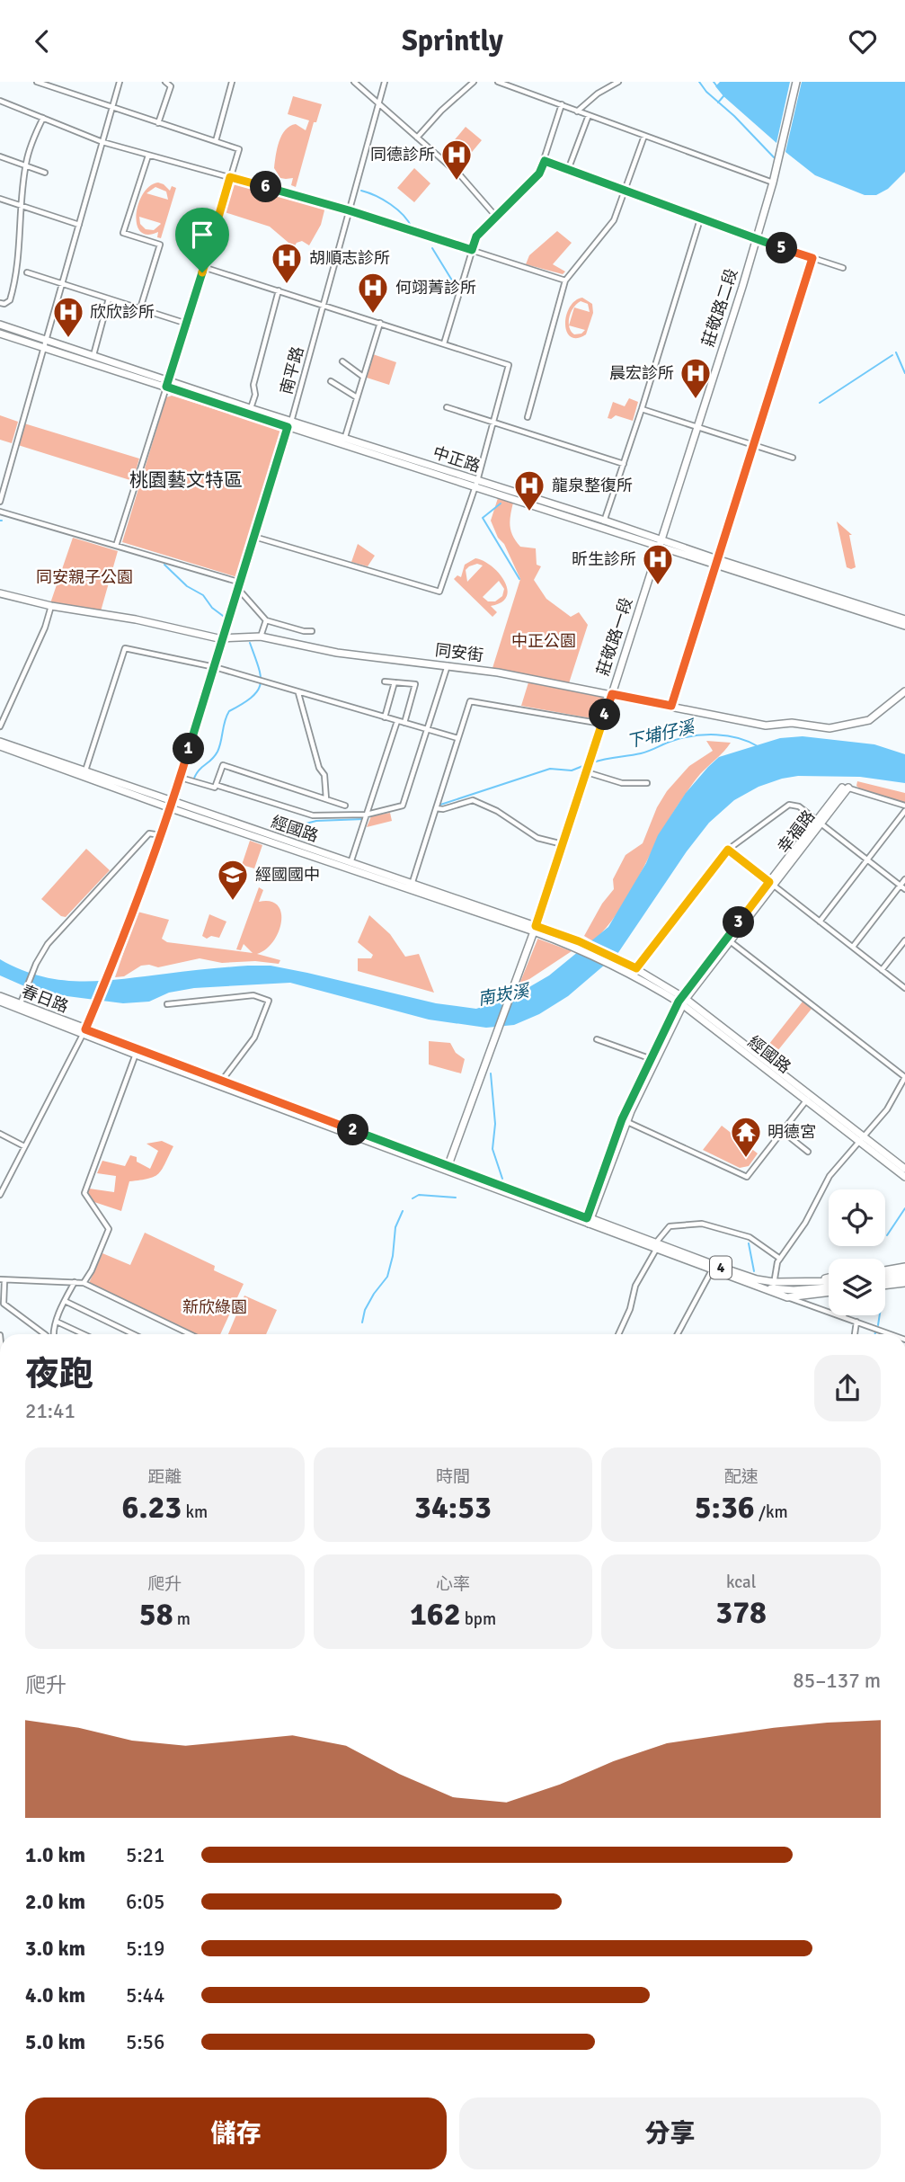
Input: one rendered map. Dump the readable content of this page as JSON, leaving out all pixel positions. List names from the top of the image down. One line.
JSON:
{"streets":{"street":["莊敬路二段","南平路","中正路","莊敬路一段","同安街","經國路","幸福路","春日路","4"]},"crossings":[["莊敬路二段","中正路"],["莊敬路二段","莊敬路一段"],["南平路","中正路"],["南平路","同安街"],["南平路","經國路"],["南平路","春日路"],["中正路","莊敬路一段"],["莊敬路一段","同安街"],["莊敬路一段","經國路"],["莊敬路一段","4"],["經國路","幸福路"],["幸福路","4"],["春日路","4"]],"districts":["桃園藝文特區"],"water":["下埔仔溪","南崁溪"],"parks":["同安親子公園","中正公園","新欣綠園"],"places":{"hospital":["同德診所","胡順志診所","何翊菁診所","欣欣診所","晨宏診所","龍泉整復所","昕生診所"],"school or university":["經國國中"],"temple":["明德宮"]},"page":{"header":"Sprintly","pins":["6","5","4","1","3","2"],"heading":["夜跑","21:41"],"stats":[["距離","6.23 km"],["時間","34:53"],["配速","5:36 /km"],["爬升","58 m"],["心率","162 bpm"],["kcal","378"]],"chart":["爬升","85–137 m"],"list":[{"name":"1.0 km","note":"5:21"},{"name":"2.0 km","note":"6:05"},{"name":"3.0 km","note":"5:19"},{"name":"4.0 km","note":"5:44"},{"name":"5.0 km","note":"5:56"}],"buttons":["儲存","分享"]}}
